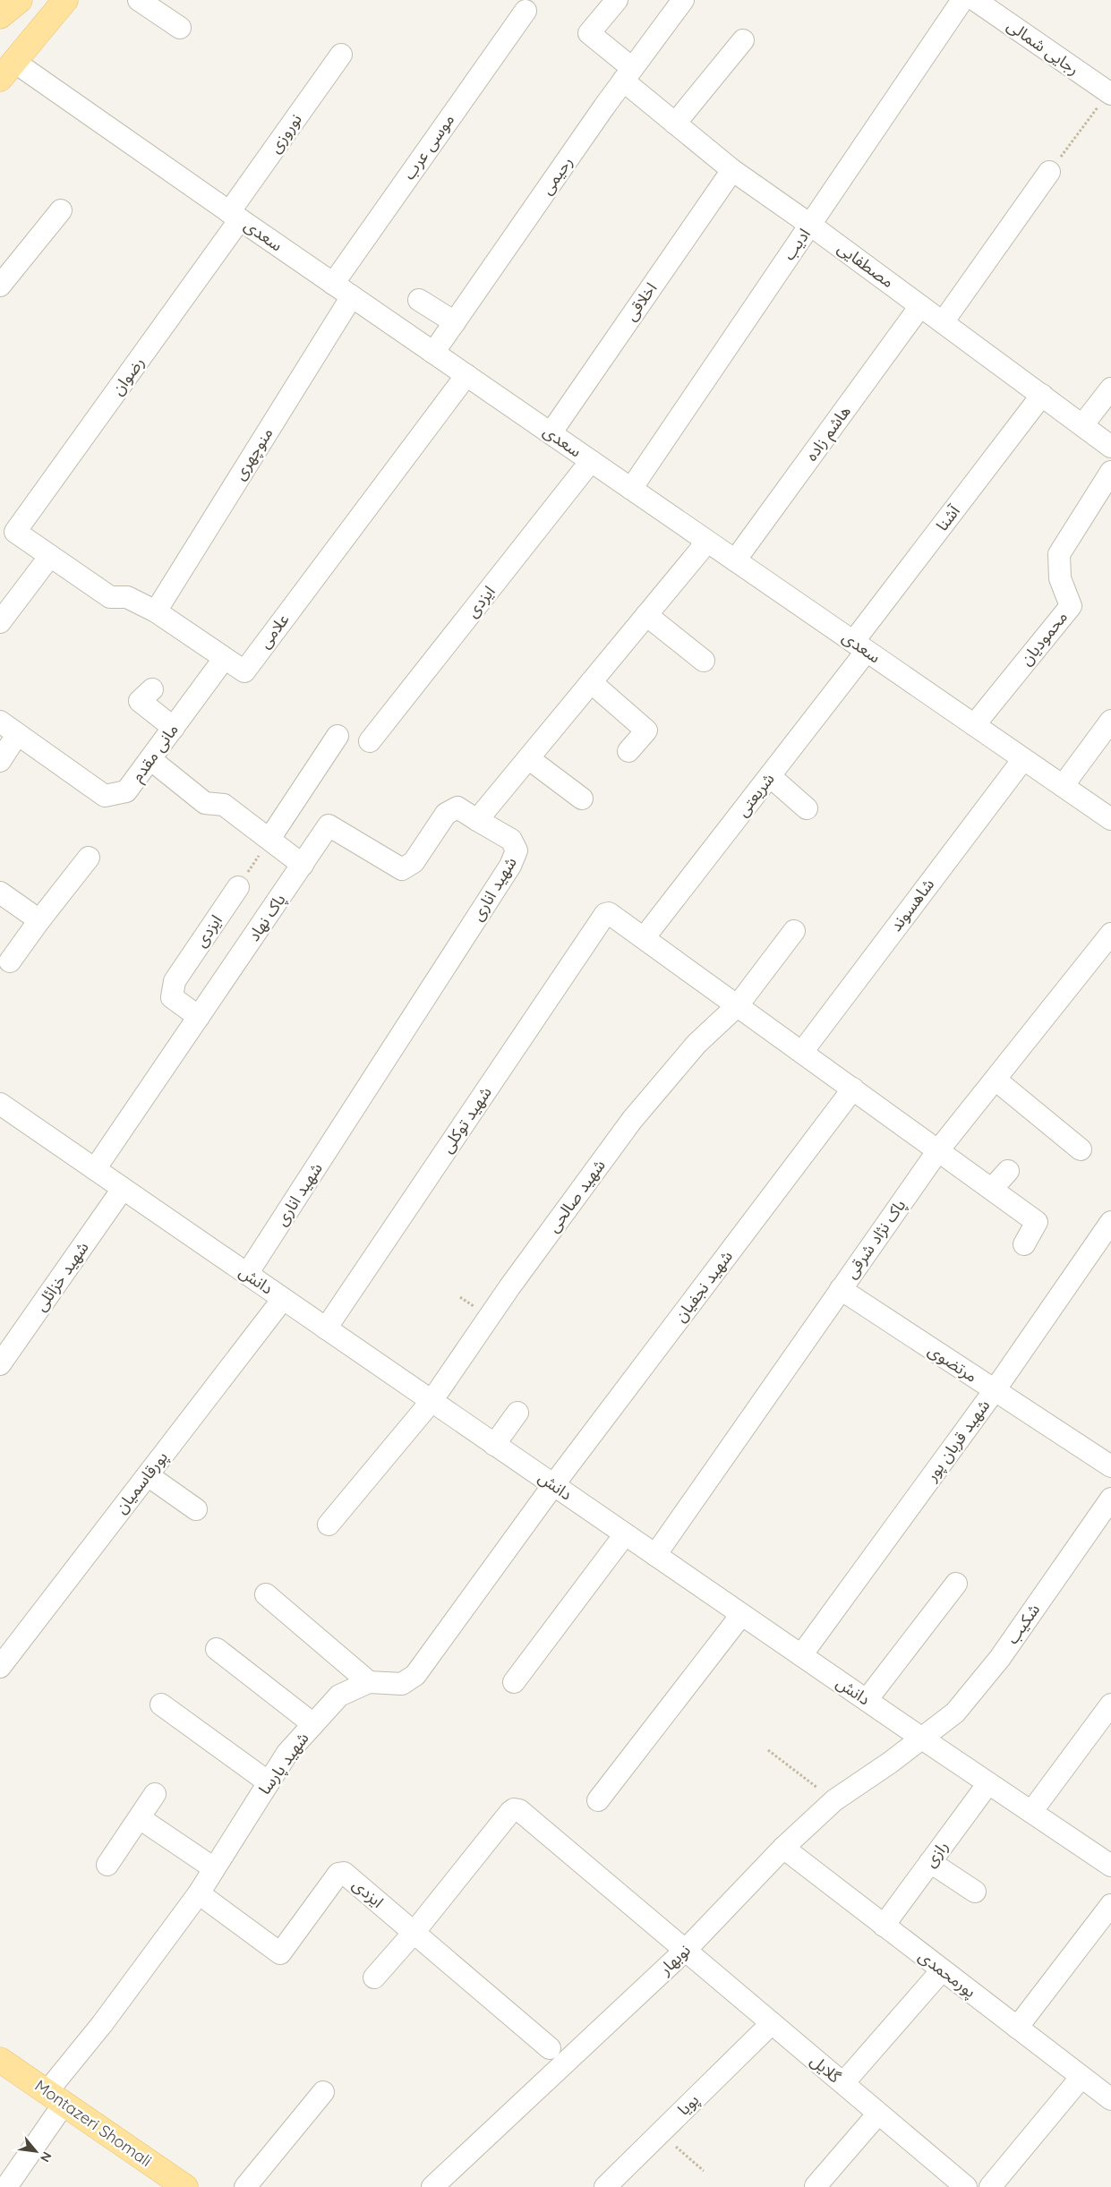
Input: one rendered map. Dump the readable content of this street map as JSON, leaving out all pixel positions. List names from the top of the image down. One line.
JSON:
{"streets":{"main road":["Montazeri Shomali"],"street":["رجایی شمالی","نوروزی","موسی عرب","رحیمی","سعدی","ادیب","مصطفایی","اخلاقی","رضوان","هاشم زاده","منوچهری","آشنا","ایزدی","علامی","محمودیان","مانی مقدم","شریعتی","شهید اناری","شاهسوند","پاک نهاد","شهید توکلی","شهید صالحی","پاک نژاد شرقی","شهید خزائلی","دانش","شهید نجفیان","مرتضوی","شهید قربان پور","پورقاسمیان","شکیب","شهید پارسا","رازی","نوبهار","پورمحمدی","گلایل","پویا"]},"crossings":[["نوروزی","سعدی"],["نوروزی","رضوان"],["موسی عرب","سعدی"],["رحیمی","سعدی"],["رحیمی","مصطفایی"],["سعدی","ادیب"],["سعدی","اخلاقی"],["سعدی","رضوان"],["سعدی","هاشم زاده"],["سعدی","منوچهری"],["سعدی","آشنا"],["سعدی","ایزدی"],["سعدی","علامی"],["سعدی","محمودیان"],["سعدی","شریعتی"],["سعدی","شاهسوند"],["ادیب","مصطفایی"],["مصطفایی","اخلاقی"],["مصطفایی","هاشم زاده"],["مصطفایی","آشنا"],["رضوان","علامی"],["منوچهری","علامی"],["آشنا","شریعتی"],["ایزدی","پاک نهاد"],["ایزدی","شهید پارسا"],["ایزدی","گلایل"],["علامی","مانی مقدم"],["شریعتی","شهید توکلی"],["شهید اناری","پاک نهاد"],["شهید اناری","دانش"],["پاک نهاد","دانش"],["شهید توکلی","دانش"],["شهید صالحی","دانش"],["پاک نژاد شرقی","دانش"],["پاک نژاد شرقی","مرتضوی"],["شهید خزائلی","دانش"],["دانش","شهید نجفیان"],["دانش","شهید قربان پور"],["دانش","پورقاسمیان"],["دانش","شکیب"],["دانش","شهید پارسا"],["دانش","رازی"],["دانش","نوبهار"],["شهید نجفیان","شهید پارسا"],["مرتضوی","شهید قربان پور"],["شکیب","نوبهار"],["شهید پارسا","Montazeri Shomali"],["رازی","پورمحمدی"],["نوبهار","پورمحمدی"],["نوبهار","گلایل"],["گلایل","پویا"]],"north":"bottom right"}
